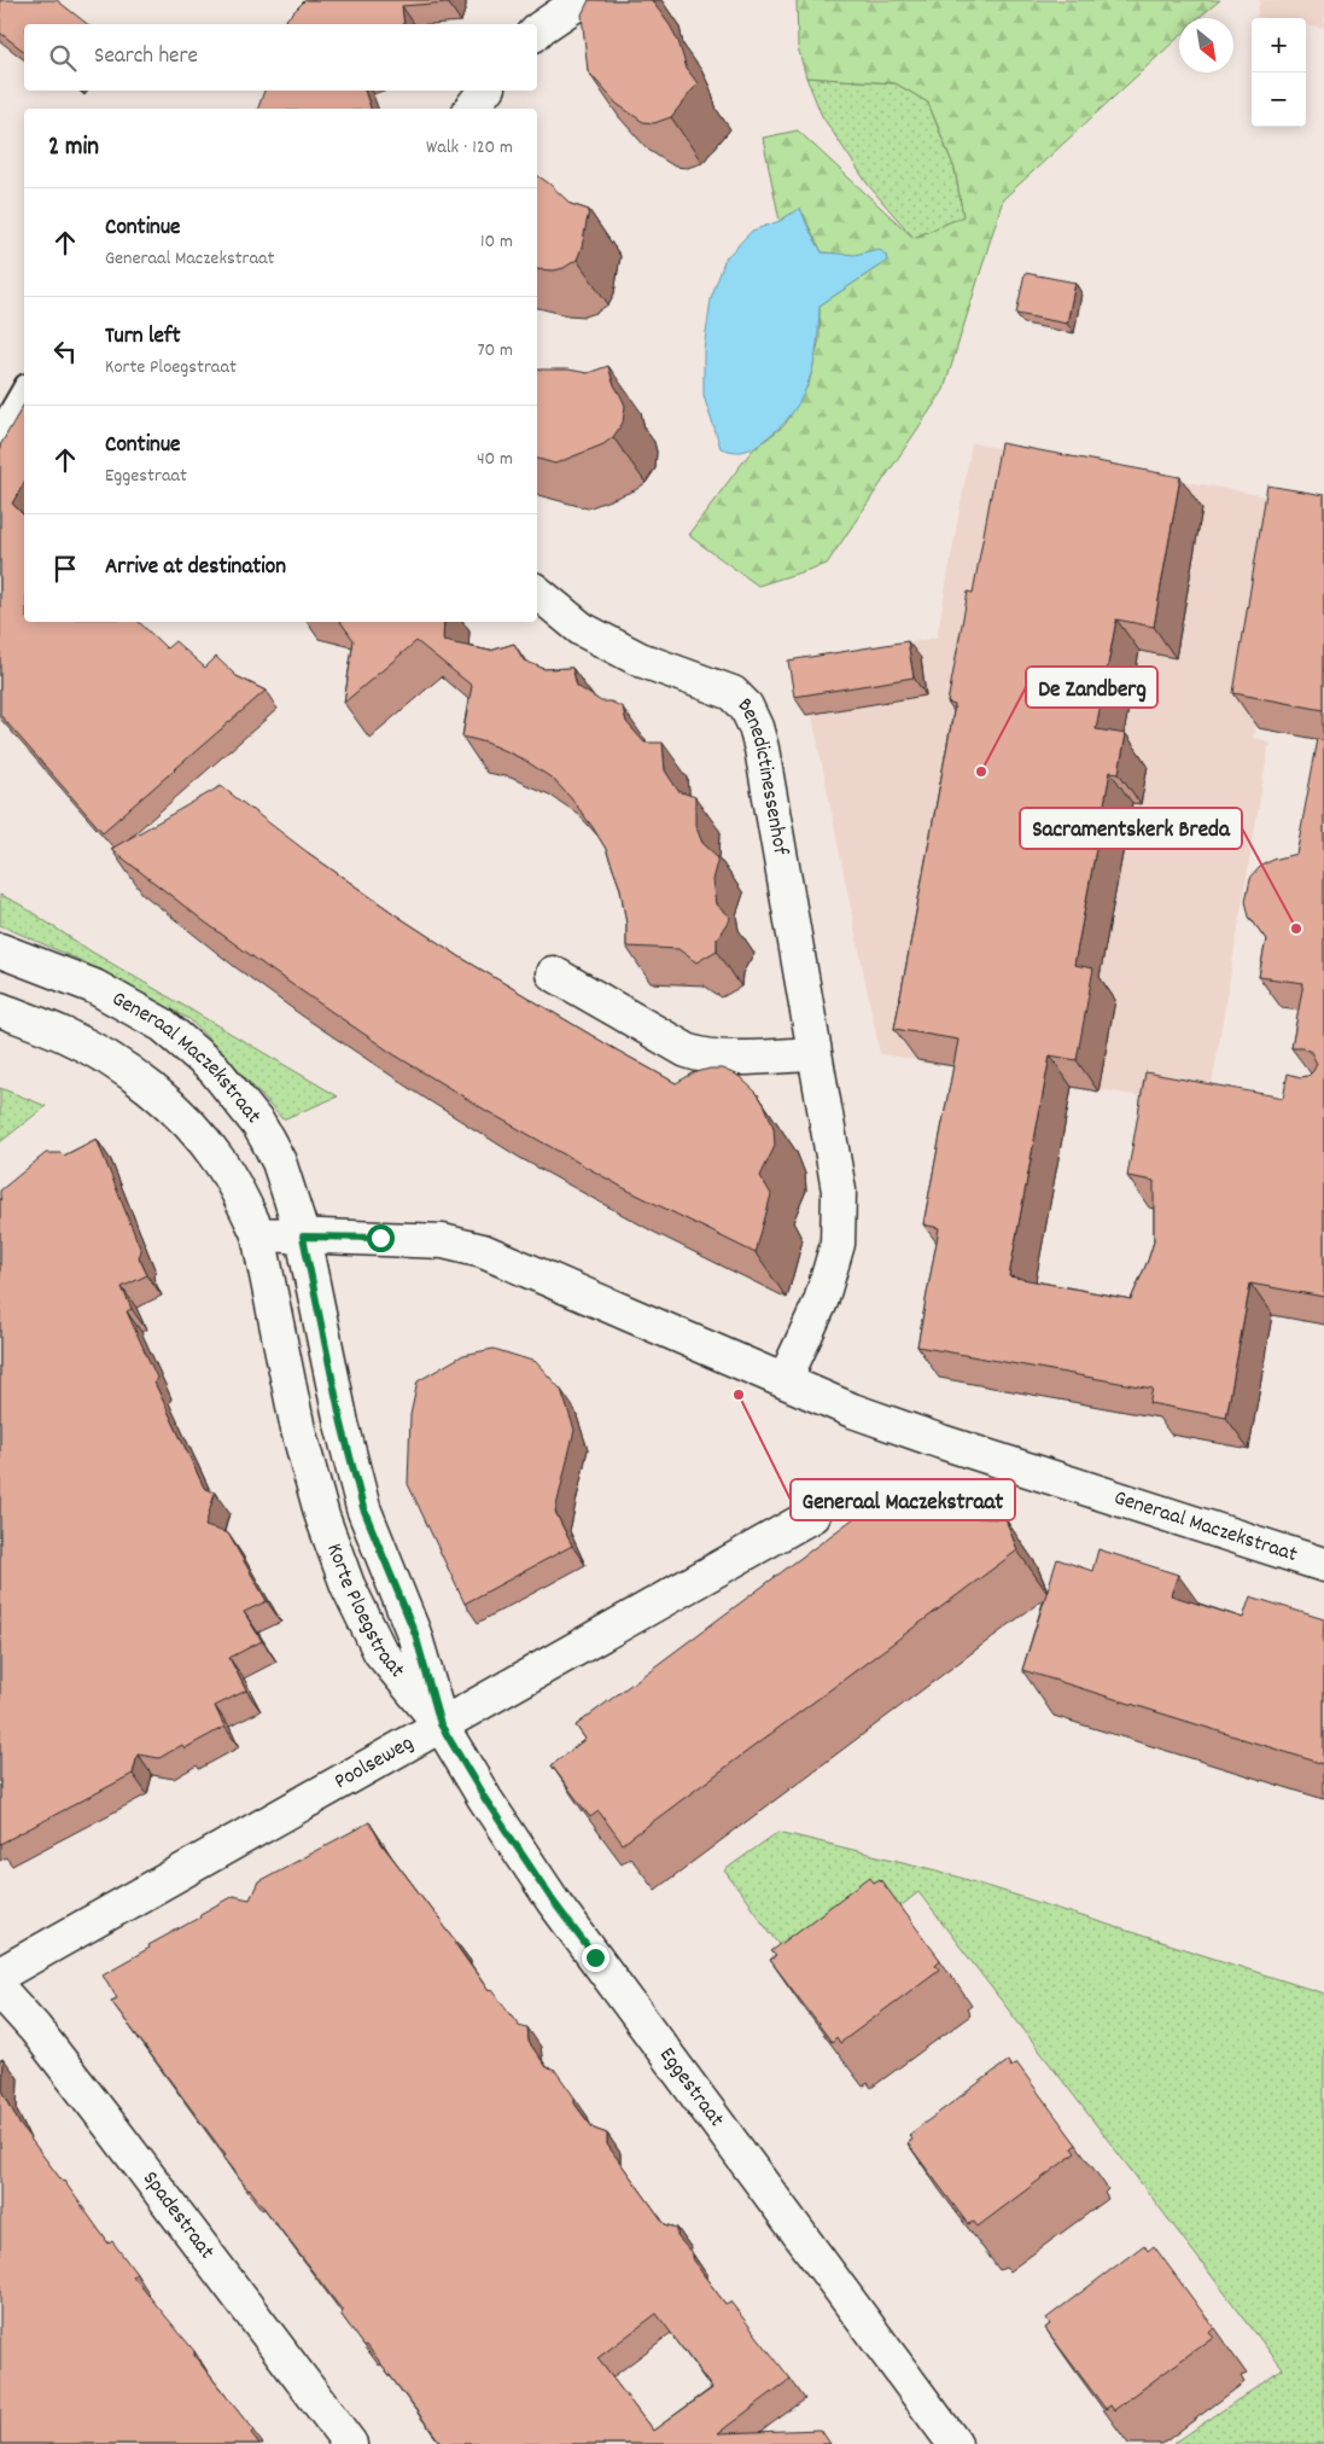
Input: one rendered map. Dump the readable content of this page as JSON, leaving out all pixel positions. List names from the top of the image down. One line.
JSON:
{"streets":{"street":["Benedictinessenhof","Generaal Maczekstraat","Korte Ploegstraat","Poolseweg","Eggestraat","Spadestraat"]},"crossings":[["Benedictinessenhof","Generaal Maczekstraat"],["Generaal Maczekstraat","Korte Ploegstraat"],["Korte Ploegstraat","Poolseweg"],["Korte Ploegstraat","Eggestraat"],["Poolseweg","Eggestraat"]],"places":["De Zandberg","Sacramentskerk Breda","Generaal Maczekstraat"],"north":"bottom right","page":{"map_buttons":["+","−"],"search":"Search here","heading":["2 min","Walk · 120 m"],"list":[["Continue","Generaal Maczekstraat","10 m"],["Turn left","Korte Ploegstraat","70 m"],["Continue","Eggestraat","40 m"],"Arrive at destination"]}}
